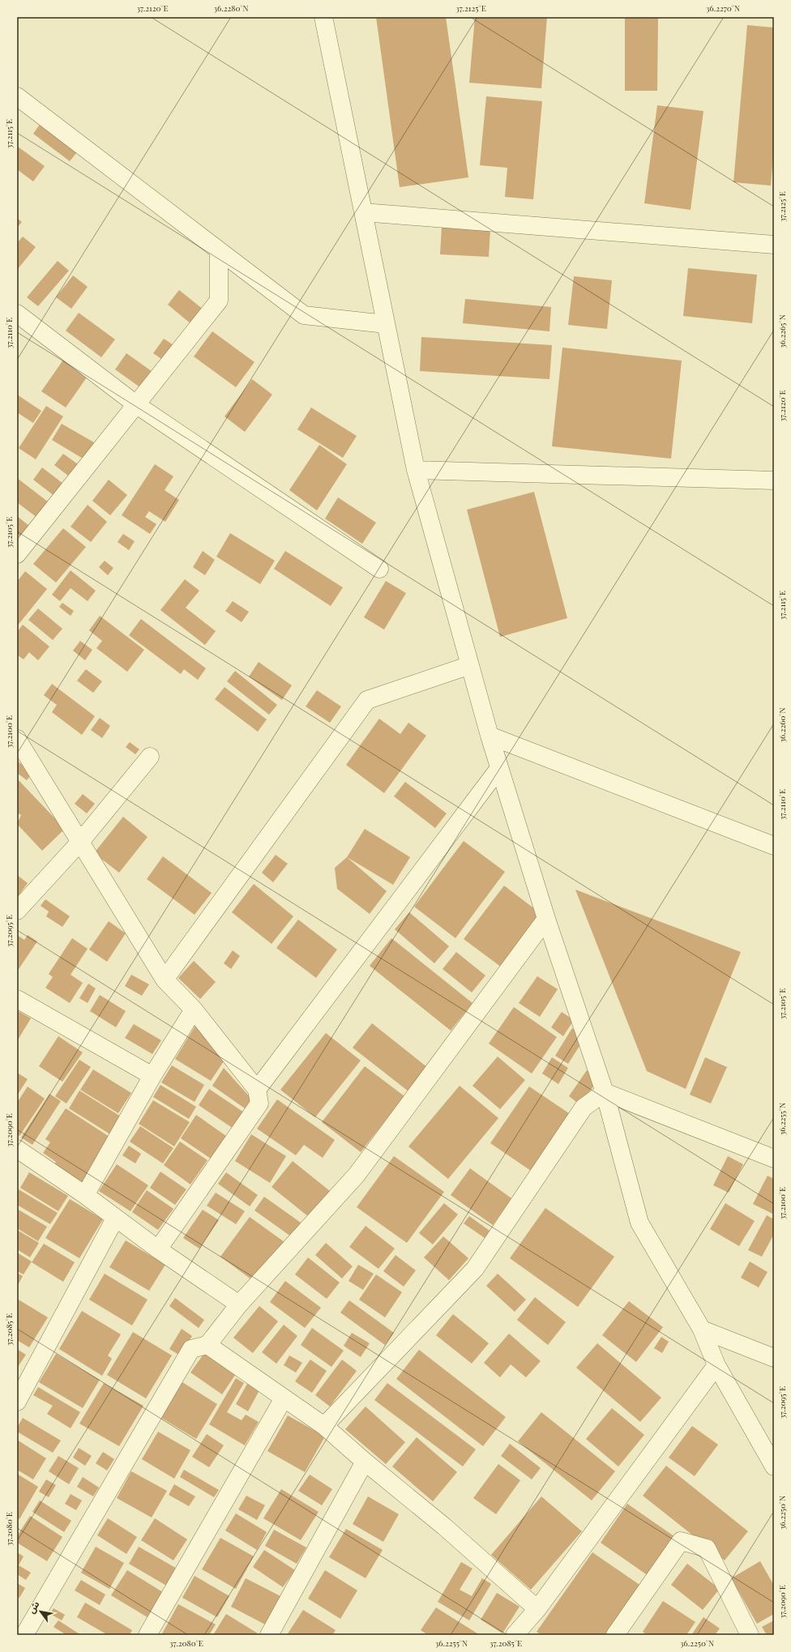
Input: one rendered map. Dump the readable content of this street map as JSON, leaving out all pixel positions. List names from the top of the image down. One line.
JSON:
{"north":"top left","coordinates":["37.2120°E","36.2280°N","37.2125°E","36.2270°N","37.2115°E","36.2265°N","37.2110°E","37.2105°E","36.2260°N","37.2100°E","37.2095°E","36.2255°N","37.2090°E","37.2085°E","36.2250°N","37.2080°E"]}
